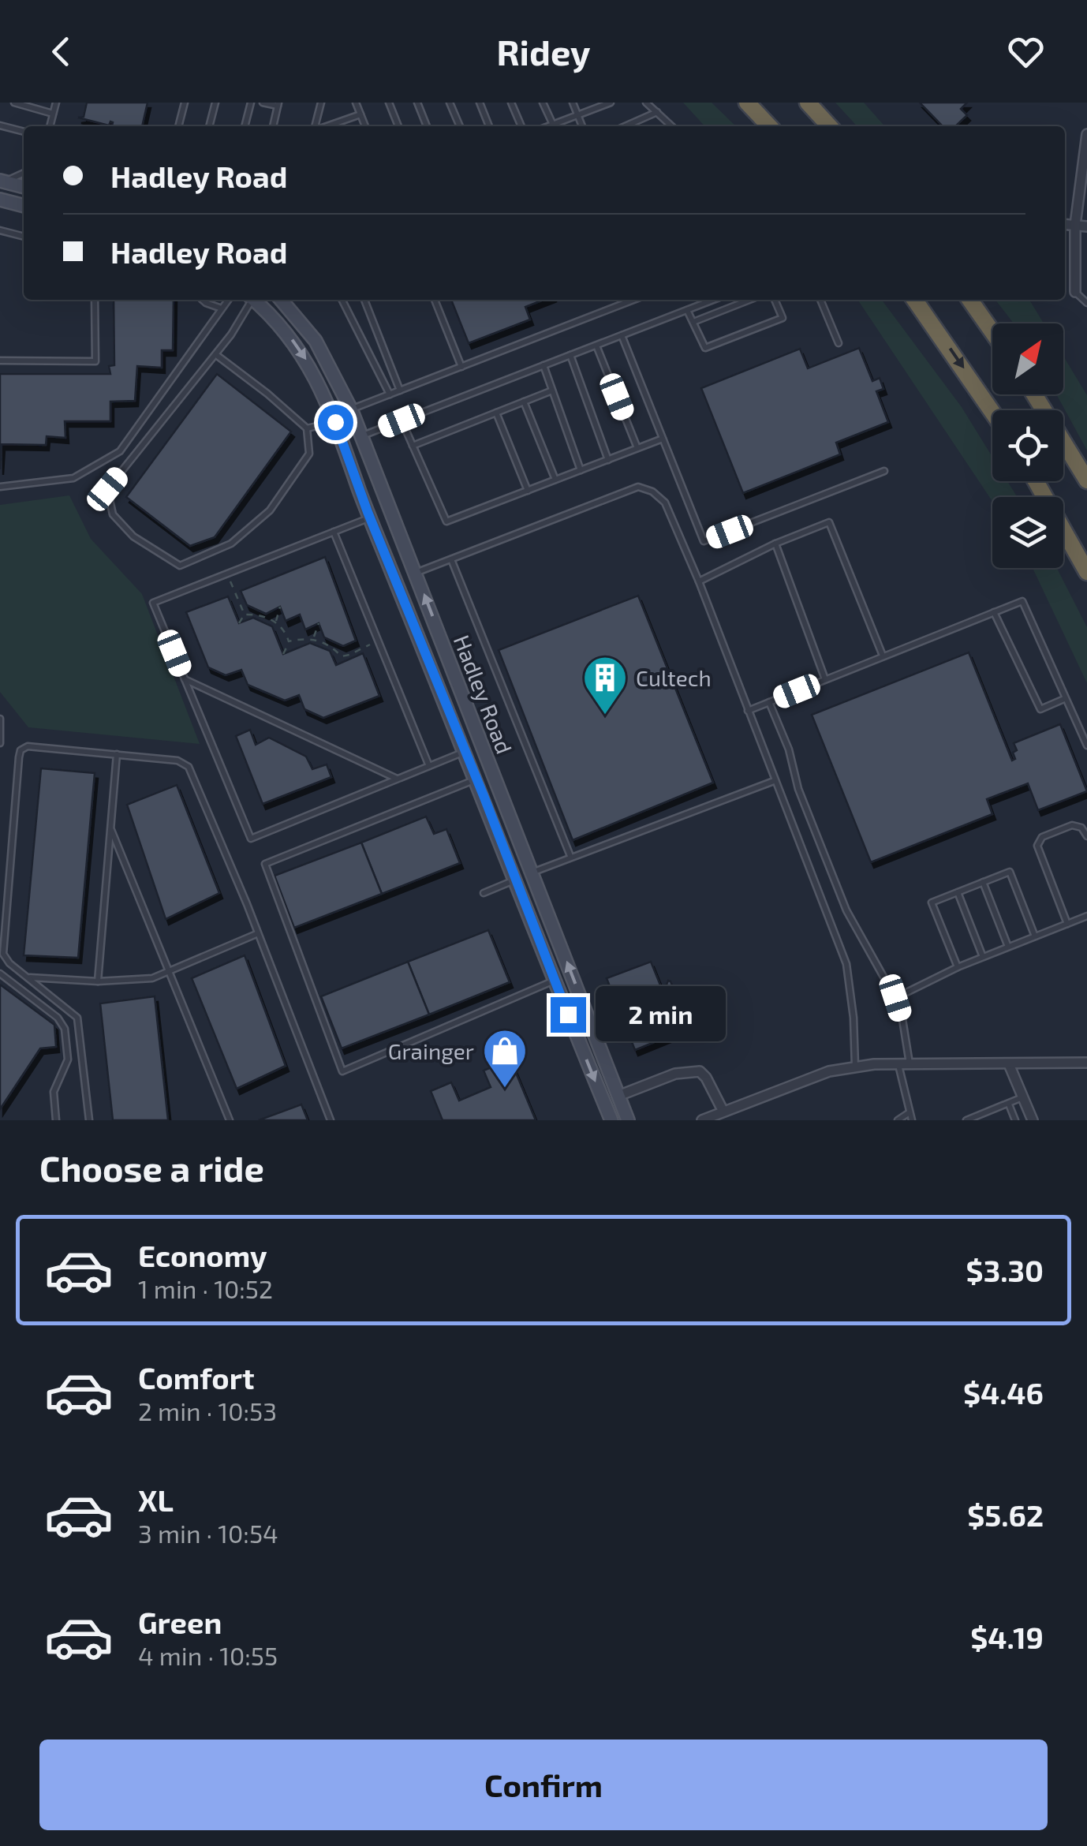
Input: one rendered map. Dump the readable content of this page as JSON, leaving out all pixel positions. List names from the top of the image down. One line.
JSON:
{"streets":{"main road":["Hadley Road"]},"places":{"building":["Cultech"],"shop":["Grainger"]},"north":"top right","page":{"header":"Ridey","banner":["Hadley Road","Hadley Road"],"bubble":"2 min","heading":"Choose a ride","list":[{"name":"Economy","note":"1 min · 10:52","value":"$3.30"},{"name":"Comfort","note":"2 min · 10:53","value":"$4.46"},{"name":"XL","note":"3 min · 10:54","value":"$5.62"},{"name":"Green","note":"4 min · 10:55","value":"$4.19"}],"buttons":"Confirm"}}
